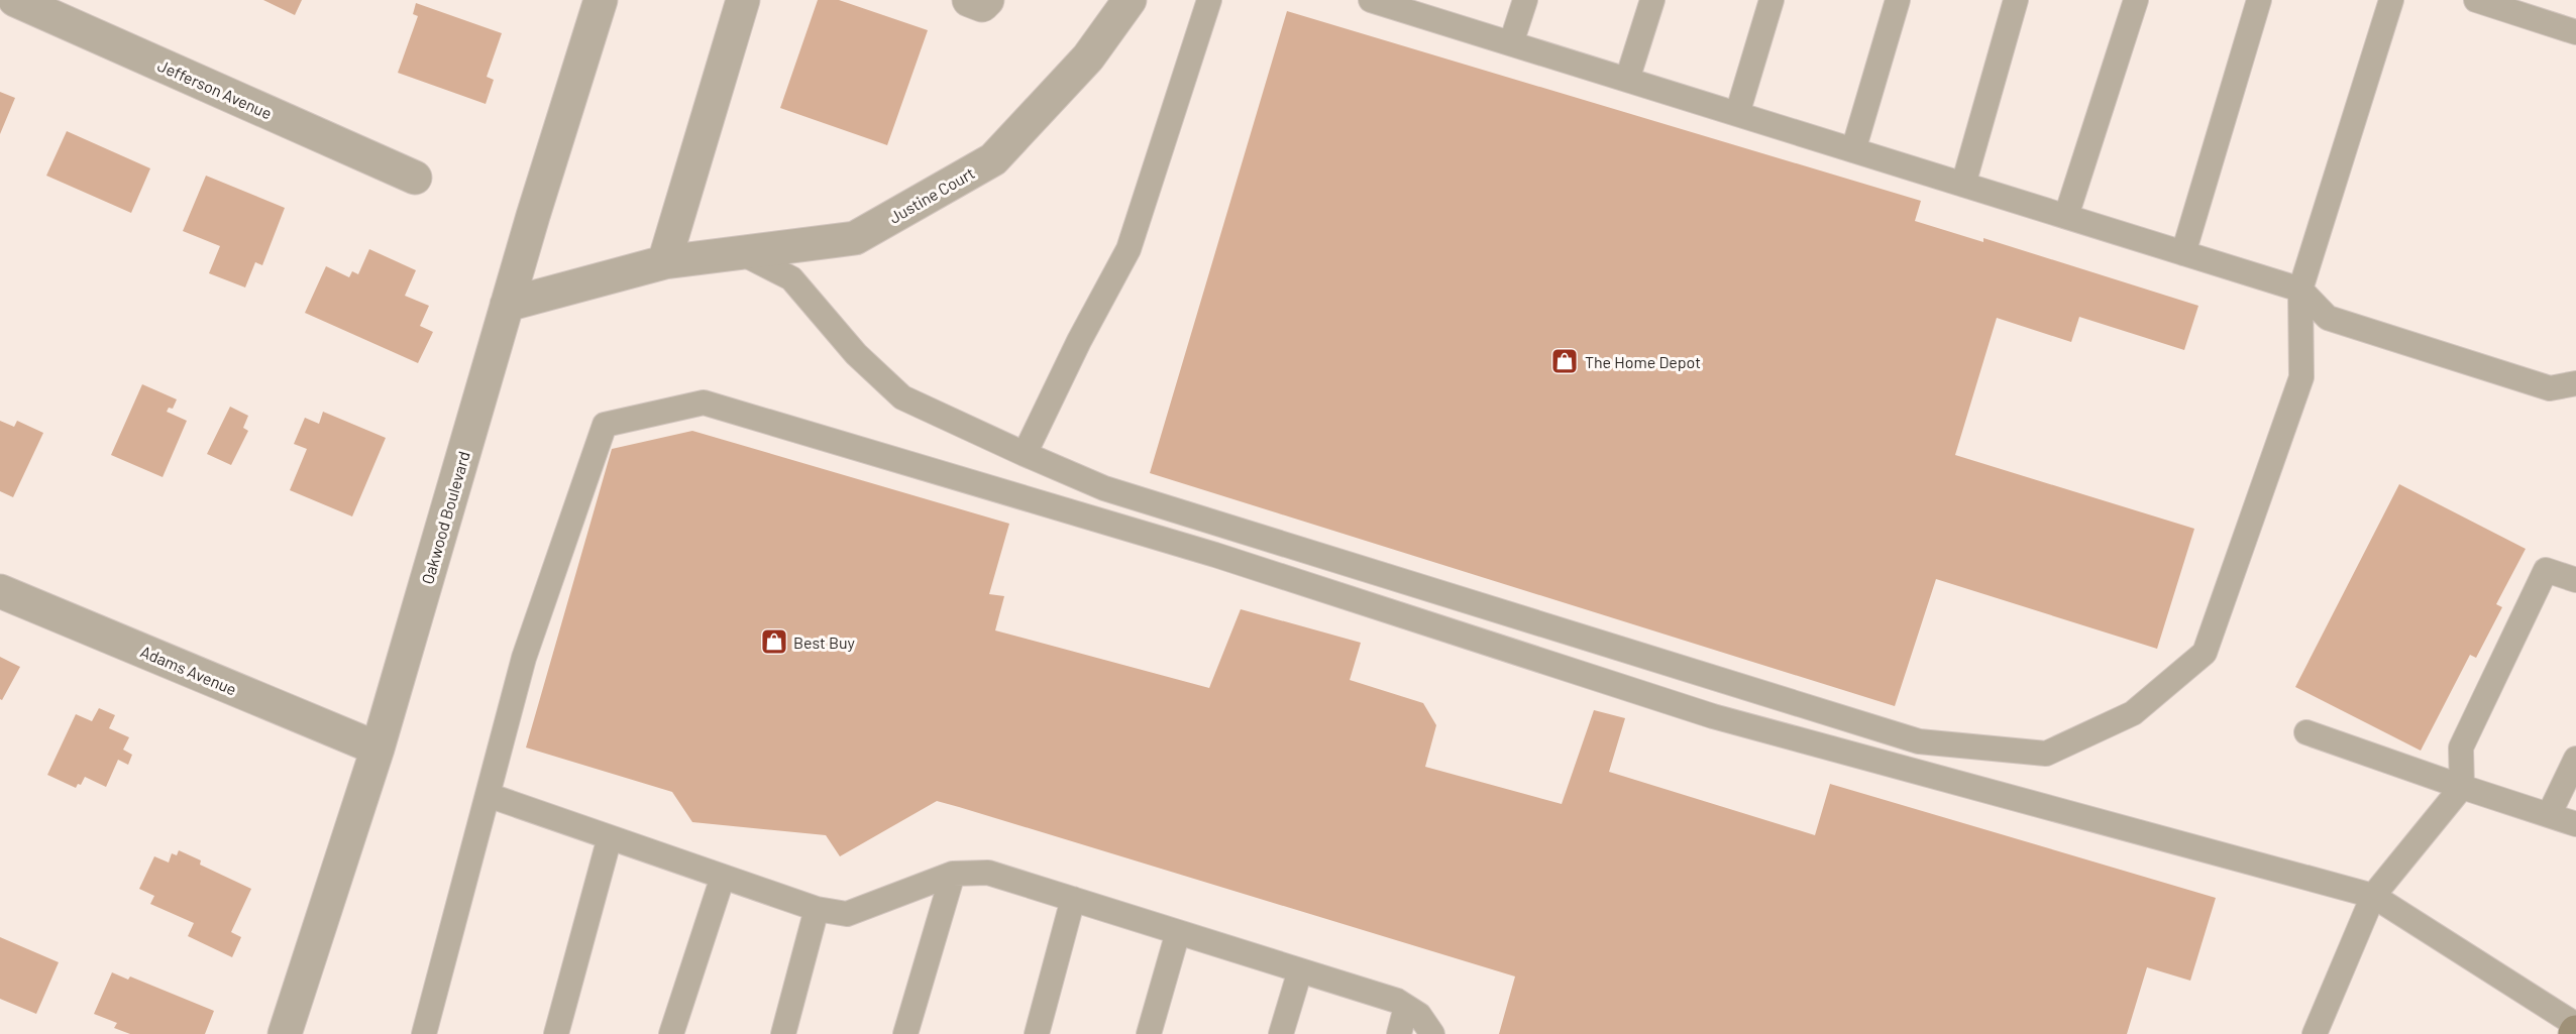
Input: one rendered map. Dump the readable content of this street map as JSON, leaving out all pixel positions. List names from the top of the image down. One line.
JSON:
{"streets":{"street":["Jefferson Avenue","Justine Court","Oakwood Boulevard","Adams Avenue"]},"crossings":[["Justine Court","Oakwood Boulevard"],["Oakwood Boulevard","Adams Avenue"]],"places":{"shop":["The Home Depot","Best Buy"]}}
